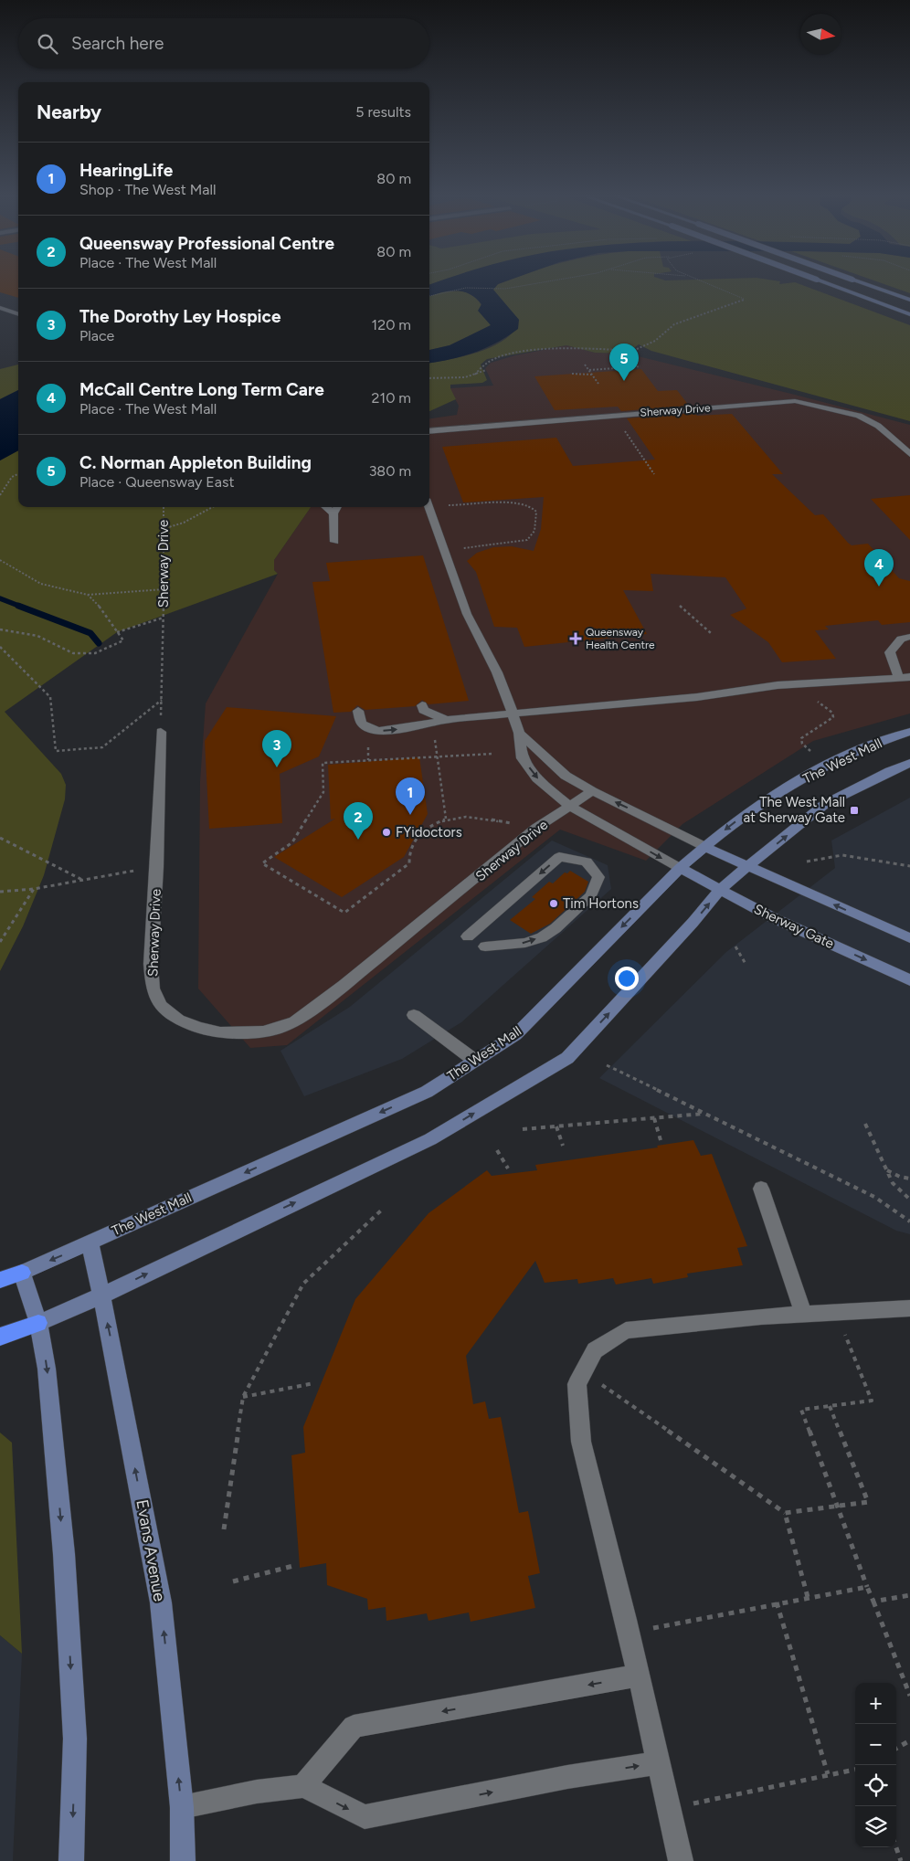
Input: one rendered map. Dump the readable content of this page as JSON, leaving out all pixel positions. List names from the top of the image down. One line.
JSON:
{"streets":{"main road":["The West Mall","Sherway Gate","Evans Avenue"],"street":["Sherway Drive"]},"crossings":[["The West Mall","Sherway Gate"],["The West Mall","Evans Avenue"]],"places":{"health":["Queensway Health Centre"],"transit":["The West Mall at Sherway Gate"],"other":["FYidoctors","Tim Hortons"]},"north":"right","page":{"search":"Search here","heading":["Nearby","5 results"],"list":[{"mark":"1","name":"HearingLife","note":"Shop · The West Mall","value":"80 m"},{"mark":"2","name":"Queensway Professional Centre","note":"Place · The West Mall","value":"80 m"},{"mark":"3","name":"The Dorothy Ley Hospice","note":"Place","value":"120 m"},{"mark":"4","name":"McCall Centre Long Term Care","note":"Place · The West Mall","value":"210 m"},{"mark":"5","name":"C. Norman Appleton Building","note":"Place · Queensway East","value":"380 m"}],"pins":["5","4","3","1","2"],"map_buttons":["+","−"]}}
